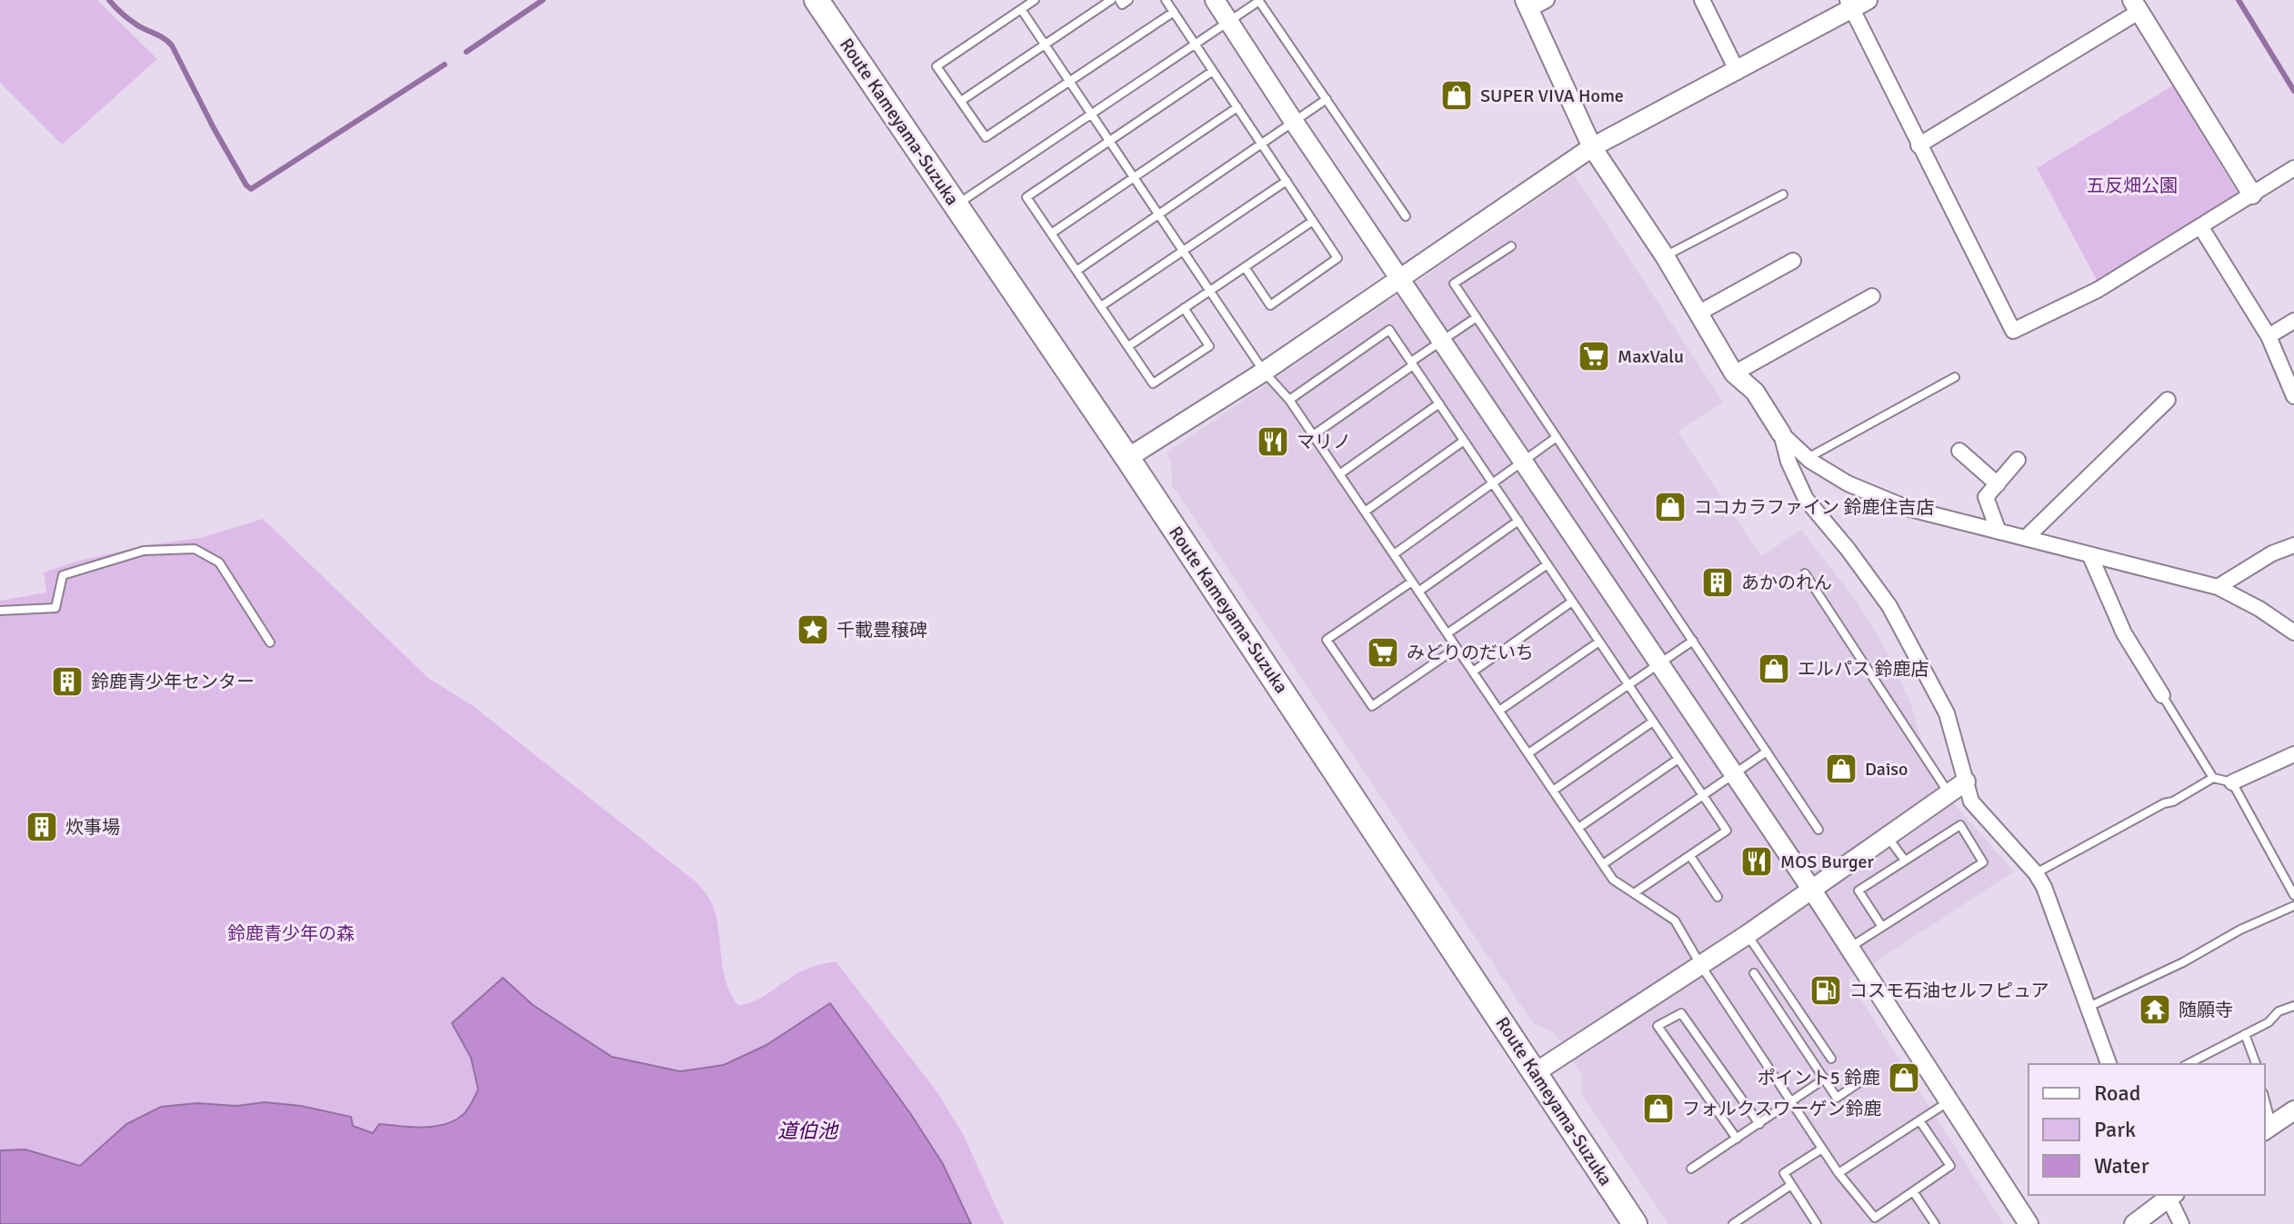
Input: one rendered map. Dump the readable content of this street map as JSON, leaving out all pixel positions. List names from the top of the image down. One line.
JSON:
{"streets":{"main road":["Route Kameyama-Suzuka"]},"water":["道伯池"],"parks":["五反畑公園","鈴鹿青少年の森"],"places":{"shop":["SUPER VIVA Home","ココカラファイン 鈴鹿住吉店","エルパス 鈴鹿店","Daiso","ポイント5 鈴鹿","フォルクスワーゲン鈴鹿"],"supermarket":["MaxValu","みどりのだいち"],"restaurant":["マリノ","MOS Burger"],"building":["あかのれん","鈴鹿青少年センター","炊事場"],"place":["千載豊穣碑"],"fuel station":["コスモ石油セルフピュア"],"temple":["随願寺"]},"legend":["Road","Park","Water"]}
